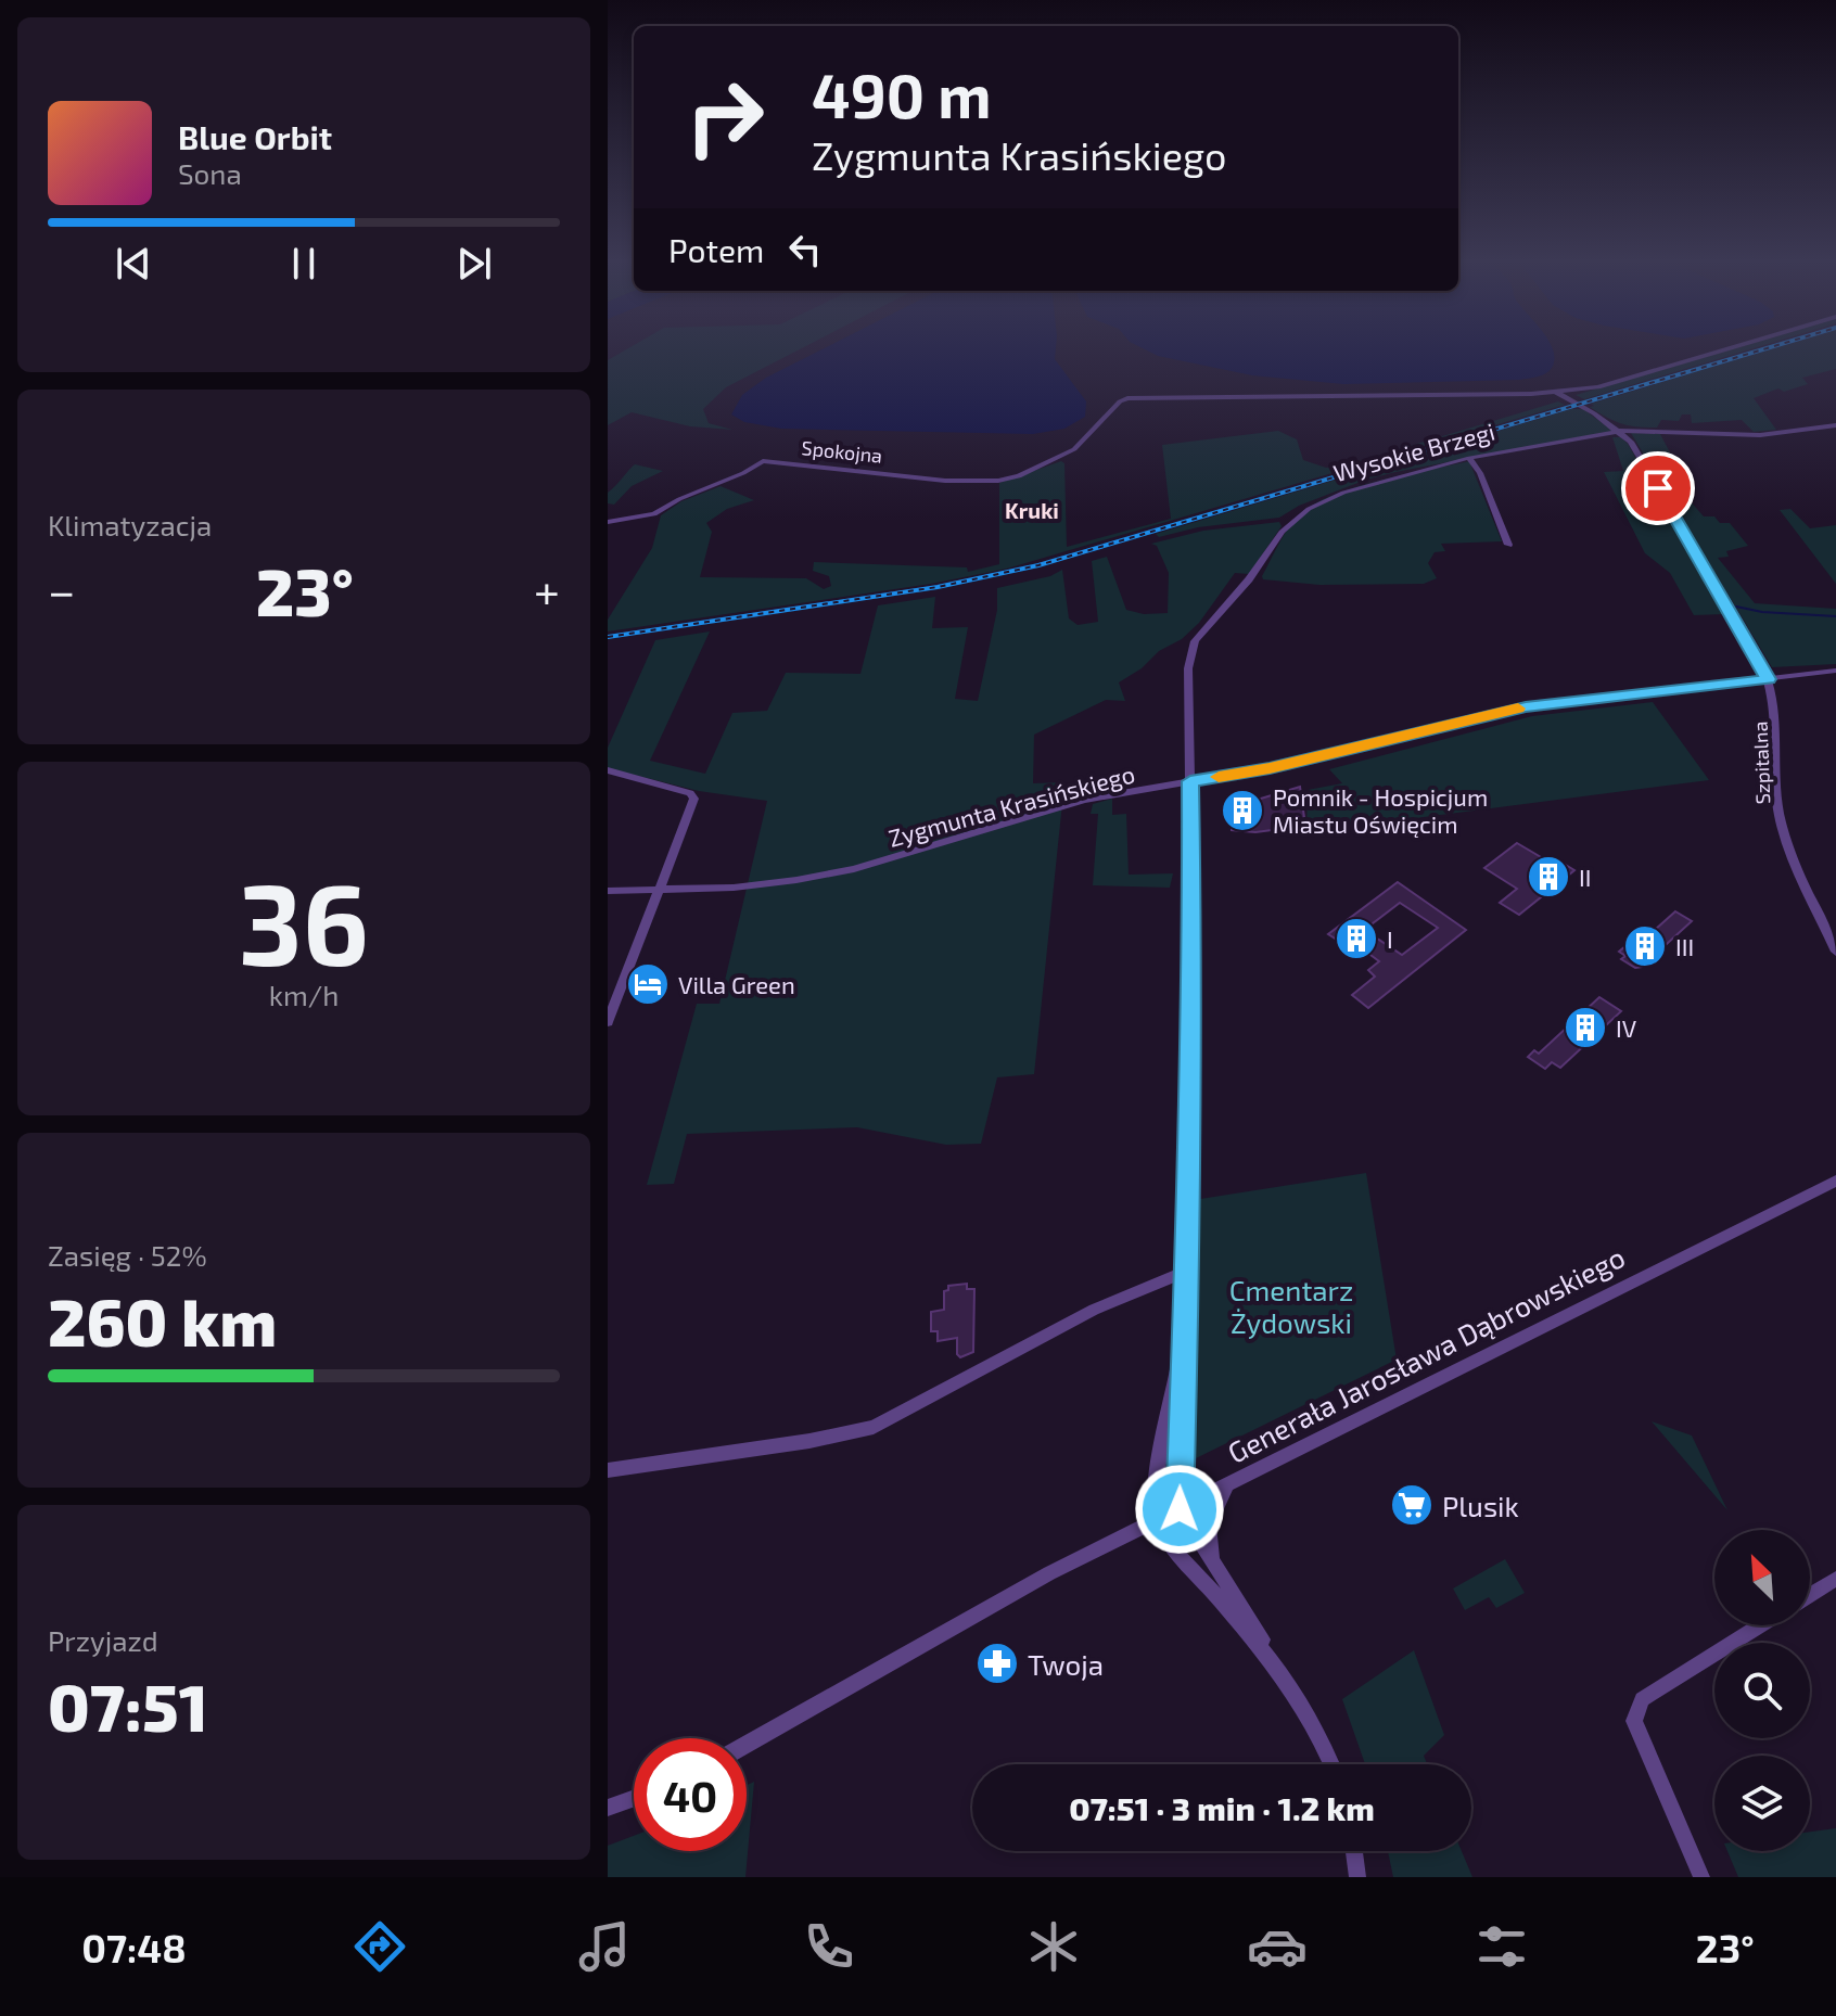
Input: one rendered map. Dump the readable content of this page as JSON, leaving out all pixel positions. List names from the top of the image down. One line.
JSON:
{"streets":{"street":["Spokojna","Wysokie Brzegi","Szpitalna","Zygmunta Krasińskiego","Generała Jarosława Dąbrowskiego"]},"crossings":[["Spokojna","Szpitalna"],["Wysokie Brzegi","Szpitalna"],["Wysokie Brzegi","Zygmunta Krasińskiego"],["Wysokie Brzegi","Generała Jarosława Dąbrowskiego"],["Szpitalna","Zygmunta Krasińskiego"]],"districts":["Kruki"],"parks":["Cmentarz Żydowski"],"places":{"building":["Pomnik - Hospicjum Miastu Oświęcim","II","I","III","IV"],"hotel":["Villa Green"],"supermarket":["Plusik"],"pharmacy":["Twoja"]},"north":"top left","page":{"turn":["490 m","Zygmunta Krasińskiego"],"song":["Blue Orbit","Sona"],"then":"Potem","tile":["Klimatyzacja",["36","km/h"],["Zasięg · 52%","260 km"],["Przyjazd","07:51"]],"heat":["−","23°","+"],"limit":"40","trip":"07:51 · 3 min · 1.2 km","tabs":["07:48","23°"]}}
